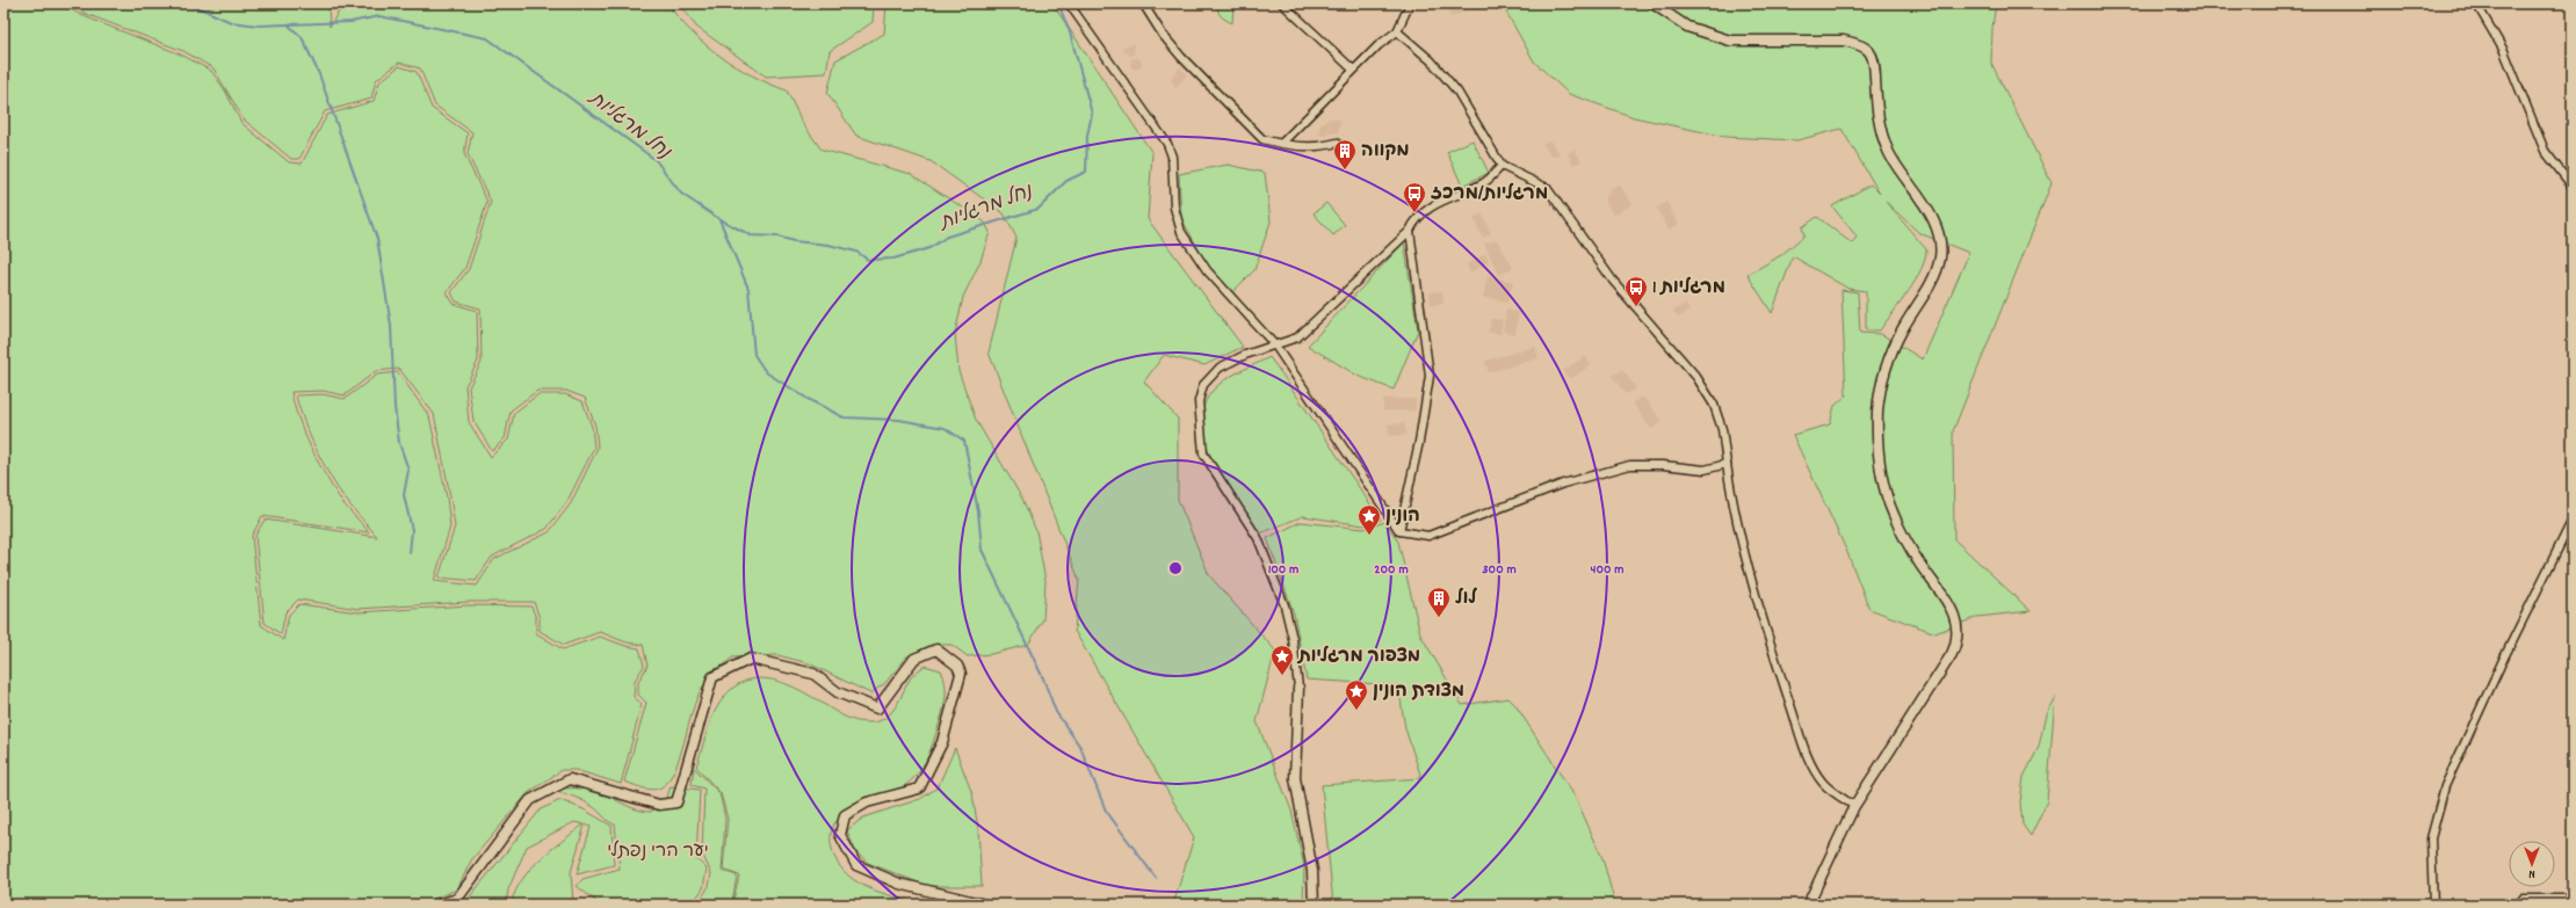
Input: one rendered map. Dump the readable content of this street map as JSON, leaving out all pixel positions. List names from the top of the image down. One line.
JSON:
{"water":["נחל מרגליות"],"parks":["יער הרי נפתלי"],"places":{"building":["מקווה","לול"],"bus stop":["מרגליות/מרכז","מרגליות 1"],"place":["הונין","מצפור מרגליות","מצודת הונין"]},"north":"bottom","rings":["100 m","200 m","300 m","400 m"]}
